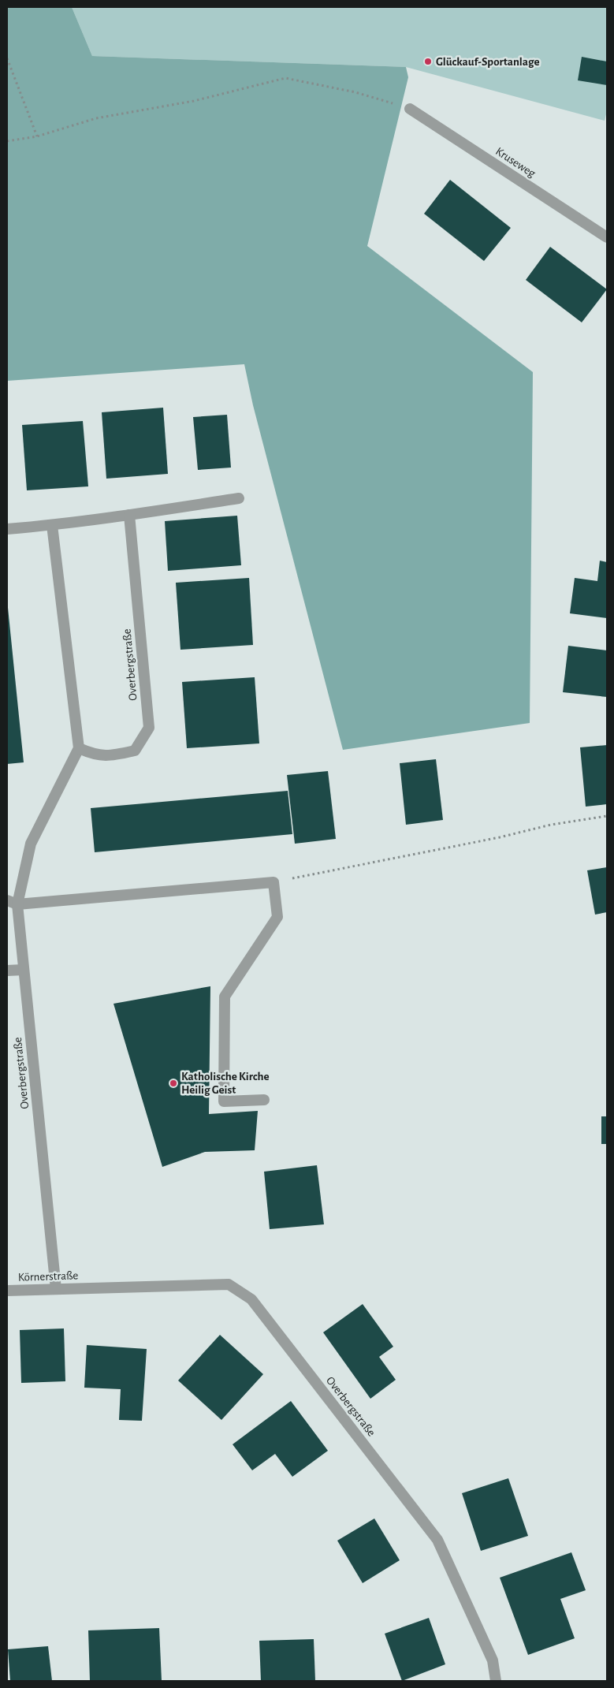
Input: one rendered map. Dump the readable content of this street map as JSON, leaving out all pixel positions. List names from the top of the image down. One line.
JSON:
{"streets":{"street":["Kruseweg","Overbergstraße","Körnerstraße"]},"crossings":[["Overbergstraße","Körnerstraße"]],"places":["Glückauf-Sportanlage","Katholische Kirche Heilig Geist"]}
